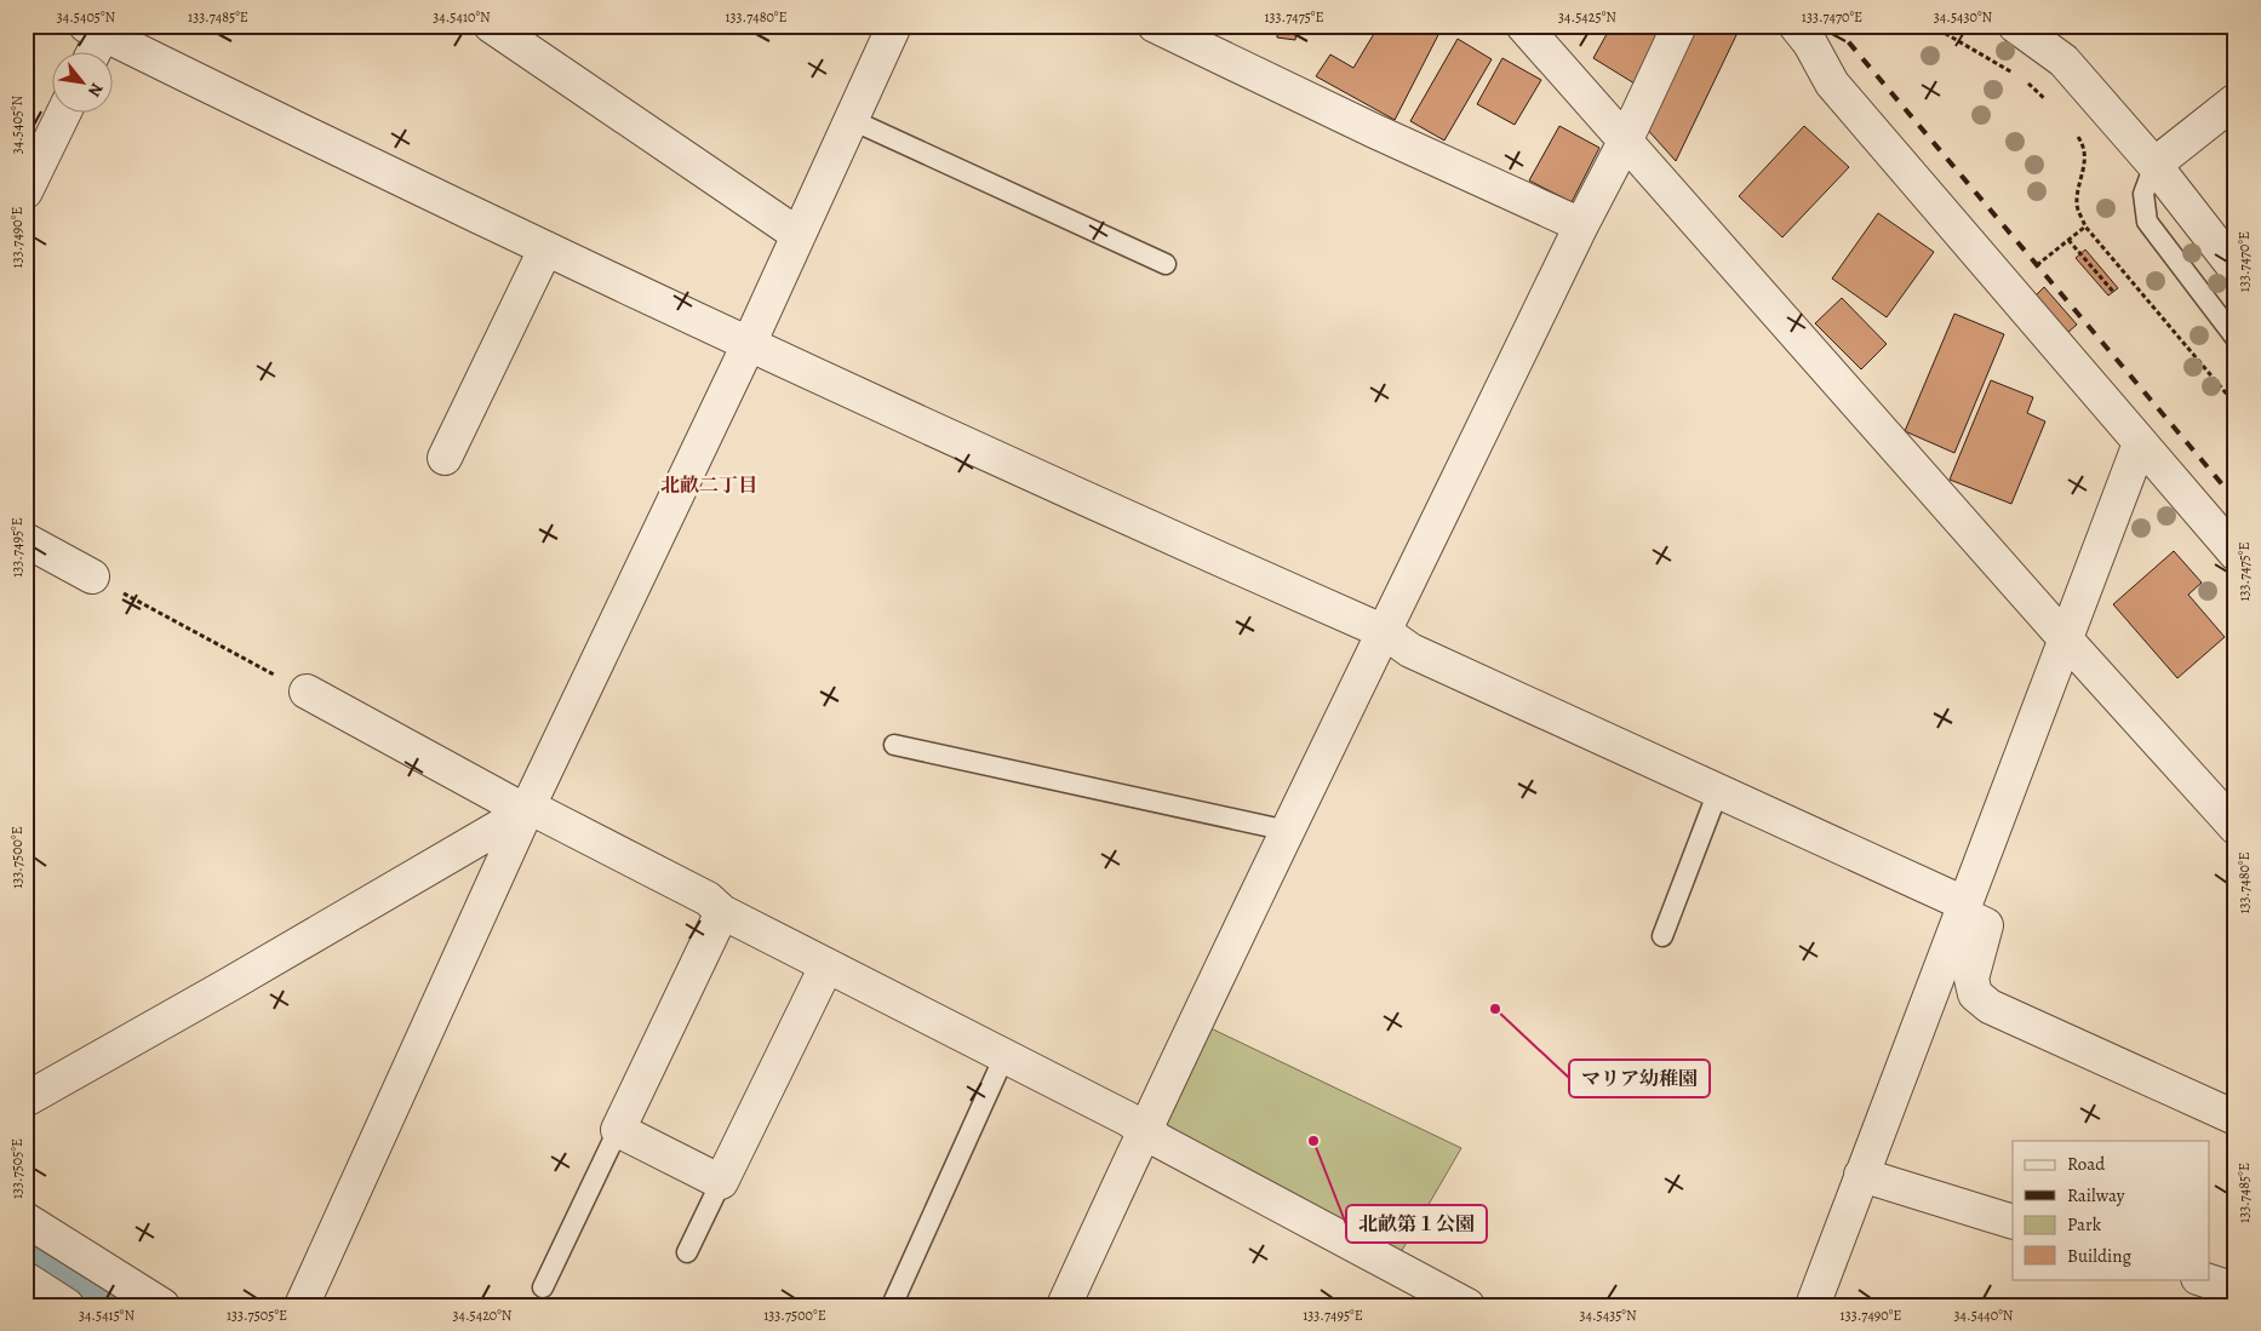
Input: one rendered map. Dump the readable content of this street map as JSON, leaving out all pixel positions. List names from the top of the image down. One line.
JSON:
{"districts":["北畝二丁目"],"places":["マリア幼稚園","北畝第１公園"],"legend":["Road","Railway","Park","Building"],"north":"bottom right","coordinates":["34.5405°N","133.7485°E","34.5410°N","133.7480°E","133.7475°E","34.5425°N","133.7470°E","34.5430°N","133.7490°E","133.7495°E","133.7500°E","133.7505°E","34.5415°N","34.5420°N","34.5435°N","34.5440°N"]}
